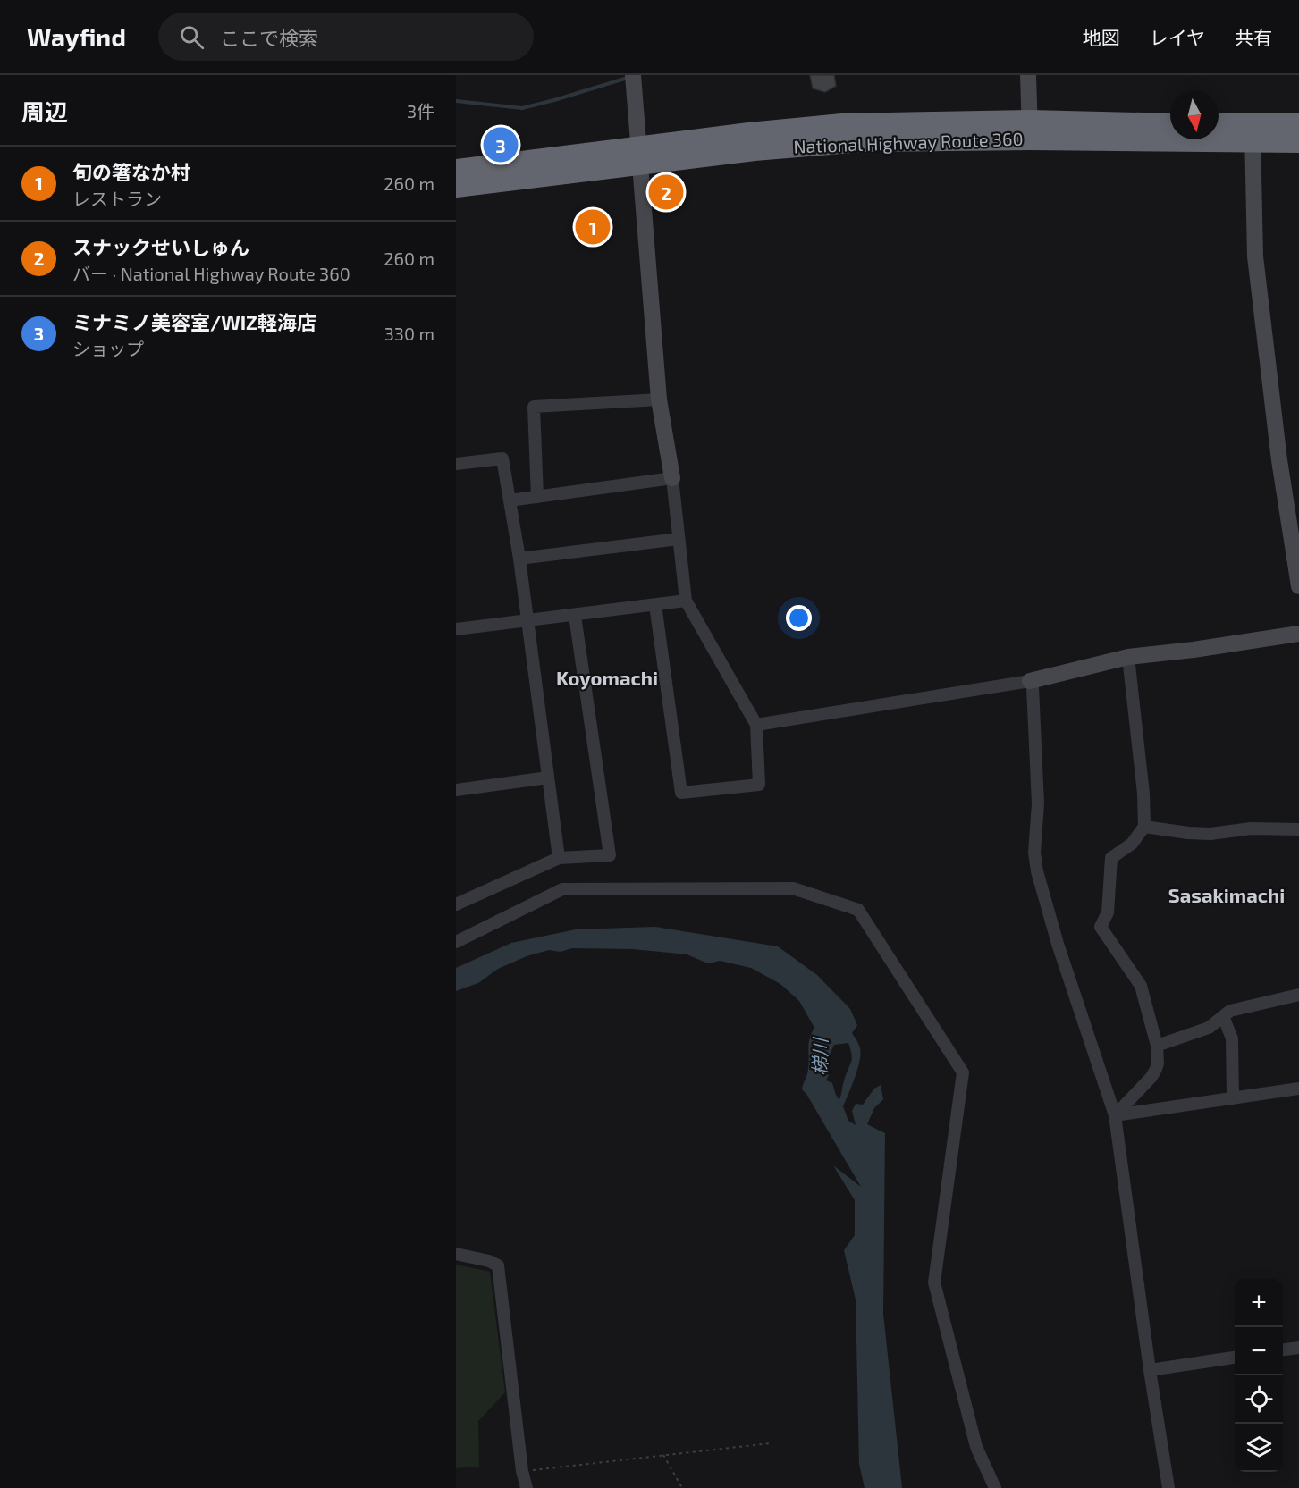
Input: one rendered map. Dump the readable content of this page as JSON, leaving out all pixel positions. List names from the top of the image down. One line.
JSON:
{"streets":{"highway":["National Highway Route 360"]},"districts":["Koyomachi","Sasakimachi"],"water":["梯川"],"north":"bottom","page":{"header":"Wayfind","search":"ここで検索","nav":["地図","レイヤ","共有"],"heading":["周辺","3件"],"pins":["3","2","1"],"list":[{"mark":"1","name":"旬の箸なか村","note":"レストラン","value":"260 m"},{"mark":"2","name":"スナックせいしゅん","note":"バー · National Highway Route 360","value":"260 m"},{"mark":"3","name":"ミナミノ美容室/WIZ軽海店","note":"ショップ","value":"330 m"}],"map_buttons":["+","−"]}}
